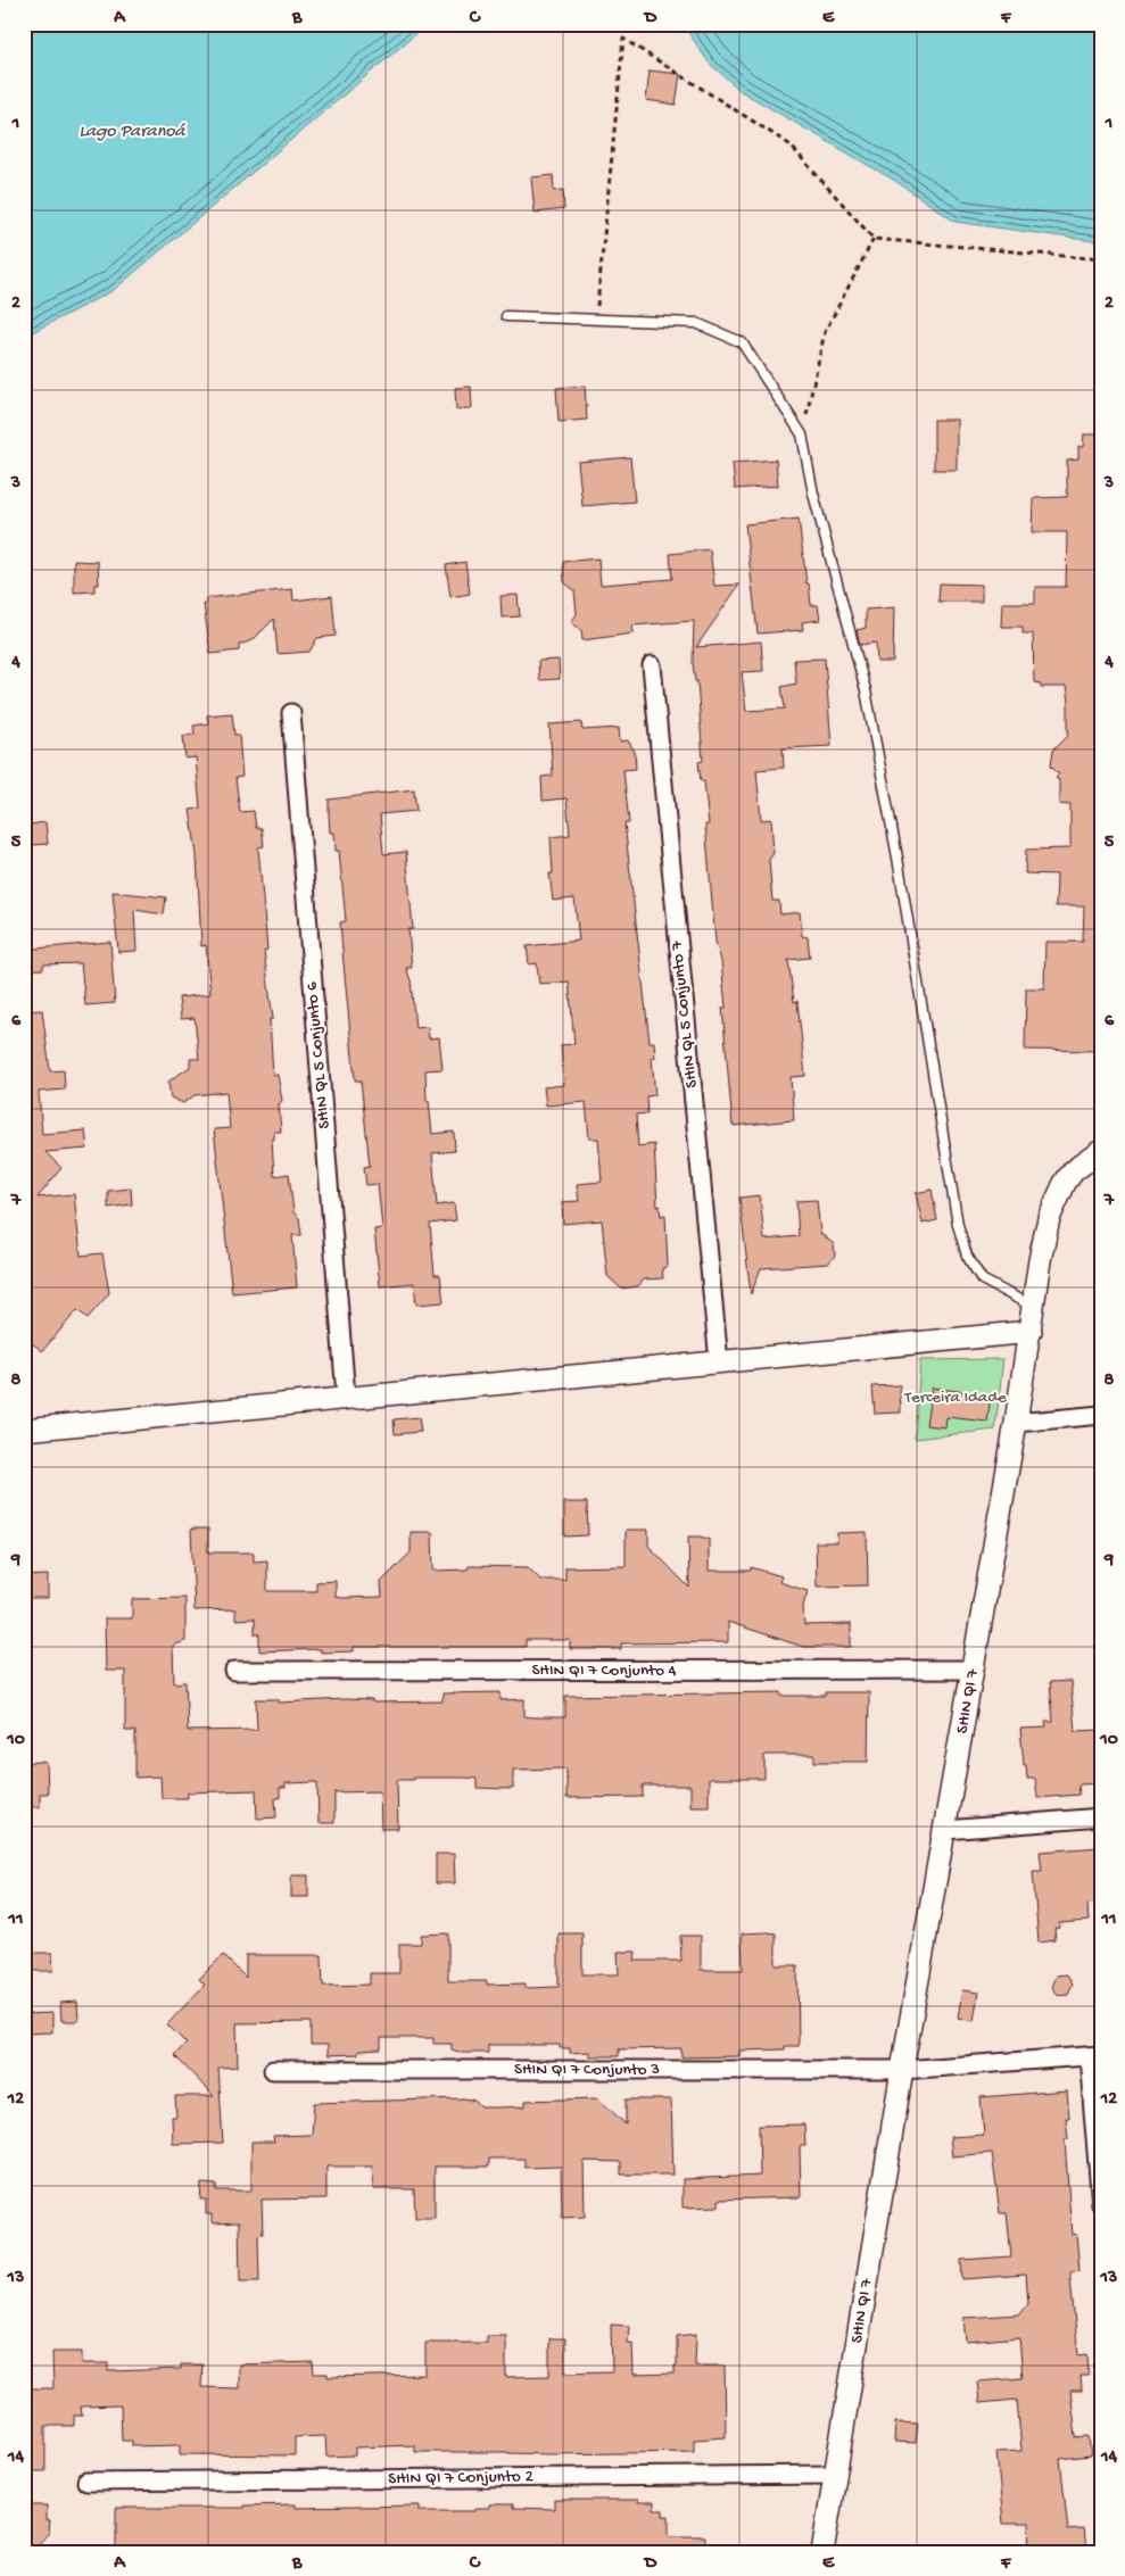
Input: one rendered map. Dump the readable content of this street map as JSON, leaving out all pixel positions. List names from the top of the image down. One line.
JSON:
{"streets":{"street":["SHIN QL 5 Conjunto 7","SHIN QL 5 Conjunto 6","SHIN QI 7 Conjunto 4","SHIN QI 7","SHIN QI 7 Conjunto 3","SHIN QI 7 Conjunto 2"]},"crossings":[["SHIN QI 7 Conjunto 4","SHIN QI 7"],["SHIN QI 7","SHIN QI 7 Conjunto 3"],["SHIN QI 7","SHIN QI 7 Conjunto 2"]],"water":["Lago Paranoá"],"parks":["Terceira Idade"],"grid":{"columns":["A","B","C","D","E","F"],"rows":["1","2","3","4","5","6","7","8","9","10","11","12","13","14"]}}
